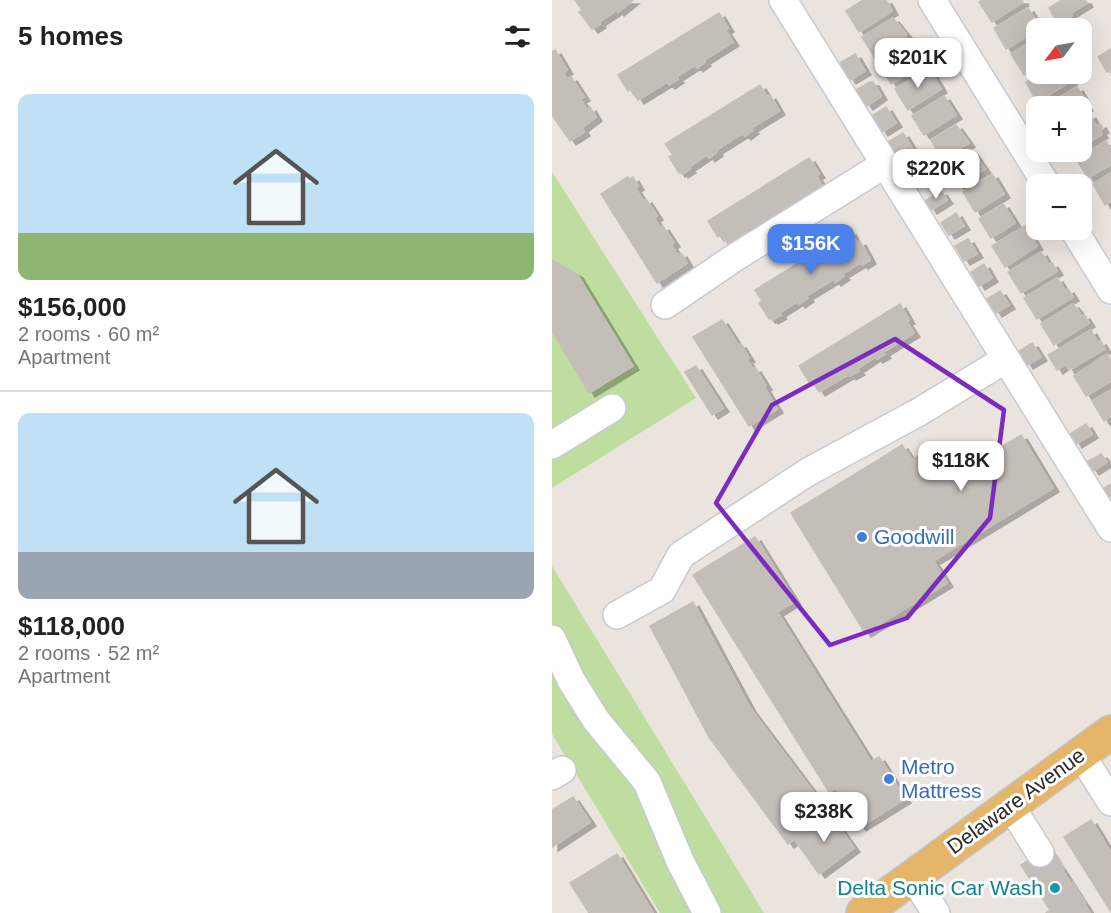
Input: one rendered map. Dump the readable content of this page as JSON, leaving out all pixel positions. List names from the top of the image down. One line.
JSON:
{"streets":{"main road":["Delaware Avenue"]},"places":["Goodwill","Metro Mattress","Delta Sonic Car Wash"],"north":"bottom left","page":{"heading":"5 homes","map_buttons":["+","−"],"price":["$201K","$220K","$156K","$118K","$238K"],"list":[{"name":"$156,000","note":"2 rooms · 60 m² · Apartment"},{"name":"$118,000","note":"2 rooms · 52 m² · Apartment"}]}}
